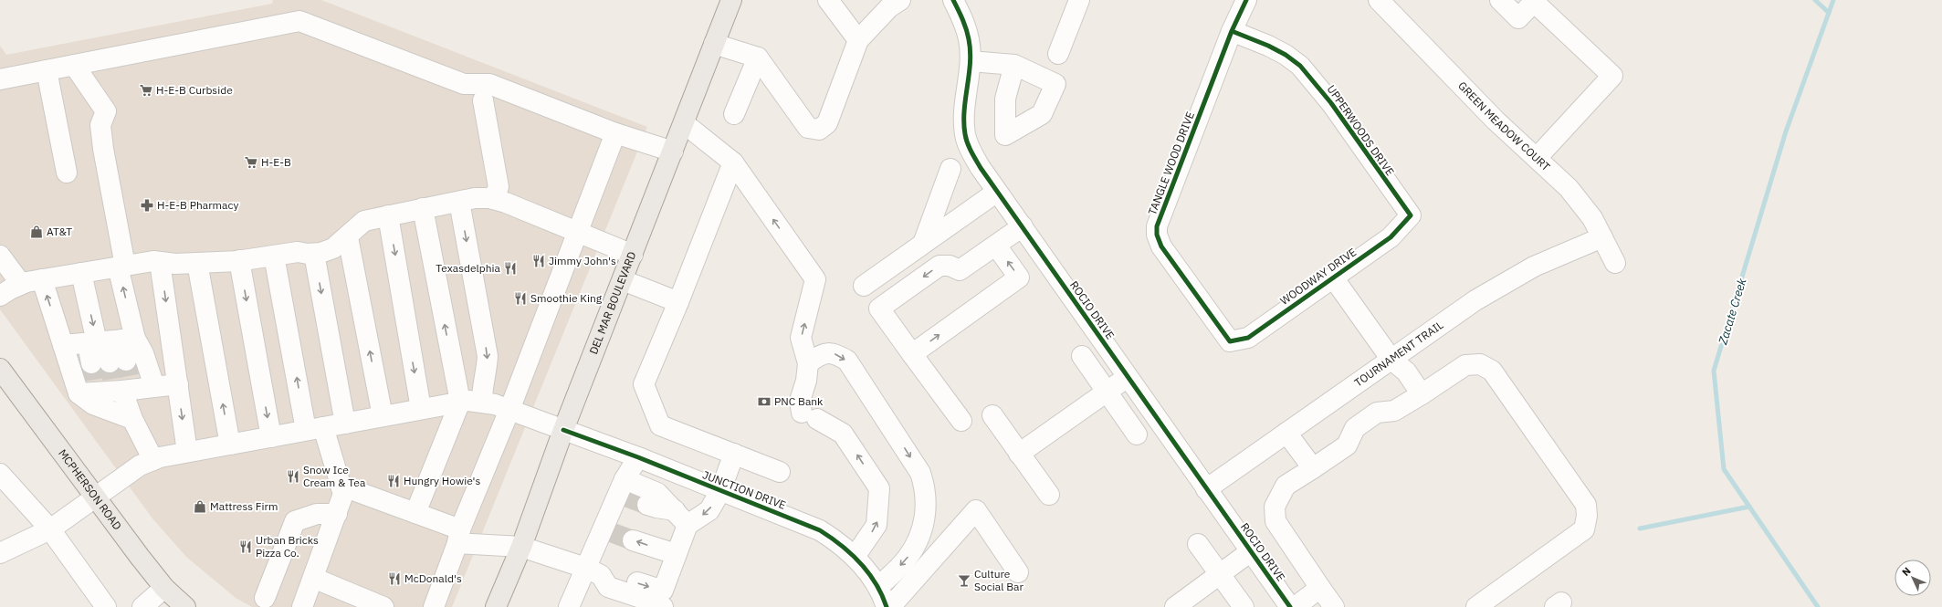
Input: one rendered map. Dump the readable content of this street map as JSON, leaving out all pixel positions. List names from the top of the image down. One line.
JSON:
{"streets":{"main road":["DEL MAR BOULEVARD","MCPHERSON ROAD"],"street":["GREEN MEADOW COURT","UPPERWOODS DRIVE","TANGLE WOOD DRIVE","WOODWAY DRIVE","ROCIO DRIVE","TOURNAMENT TRAIL","JUNCTION DRIVE"]},"crossings":[["GREEN MEADOW COURT","TOURNAMENT TRAIL"],["UPPERWOODS DRIVE","TANGLE WOOD DRIVE"],["UPPERWOODS DRIVE","WOODWAY DRIVE"],["TANGLE WOOD DRIVE","WOODWAY DRIVE"],["DEL MAR BOULEVARD","JUNCTION DRIVE"],["ROCIO DRIVE","TOURNAMENT TRAIL"],["MCPHERSON ROAD","JUNCTION DRIVE"]],"water":["Zacate Creek"],"places":{"supermarket":["H-E-B Curbside","H-E-B"],"pharmacy":["H-E-B Pharmacy"],"shop":["AT&T","Mattress Firm"],"restaurant":["Jimmy John's","Texasdelphia","Smoothie King","Snow Ice Cream & Tea","Hungry Howie's","Urban Bricks Pizza Co.","McDonald's"],"bank":["PNC Bank"],"bar":["Culture Social Bar"]},"north":"top left"}
